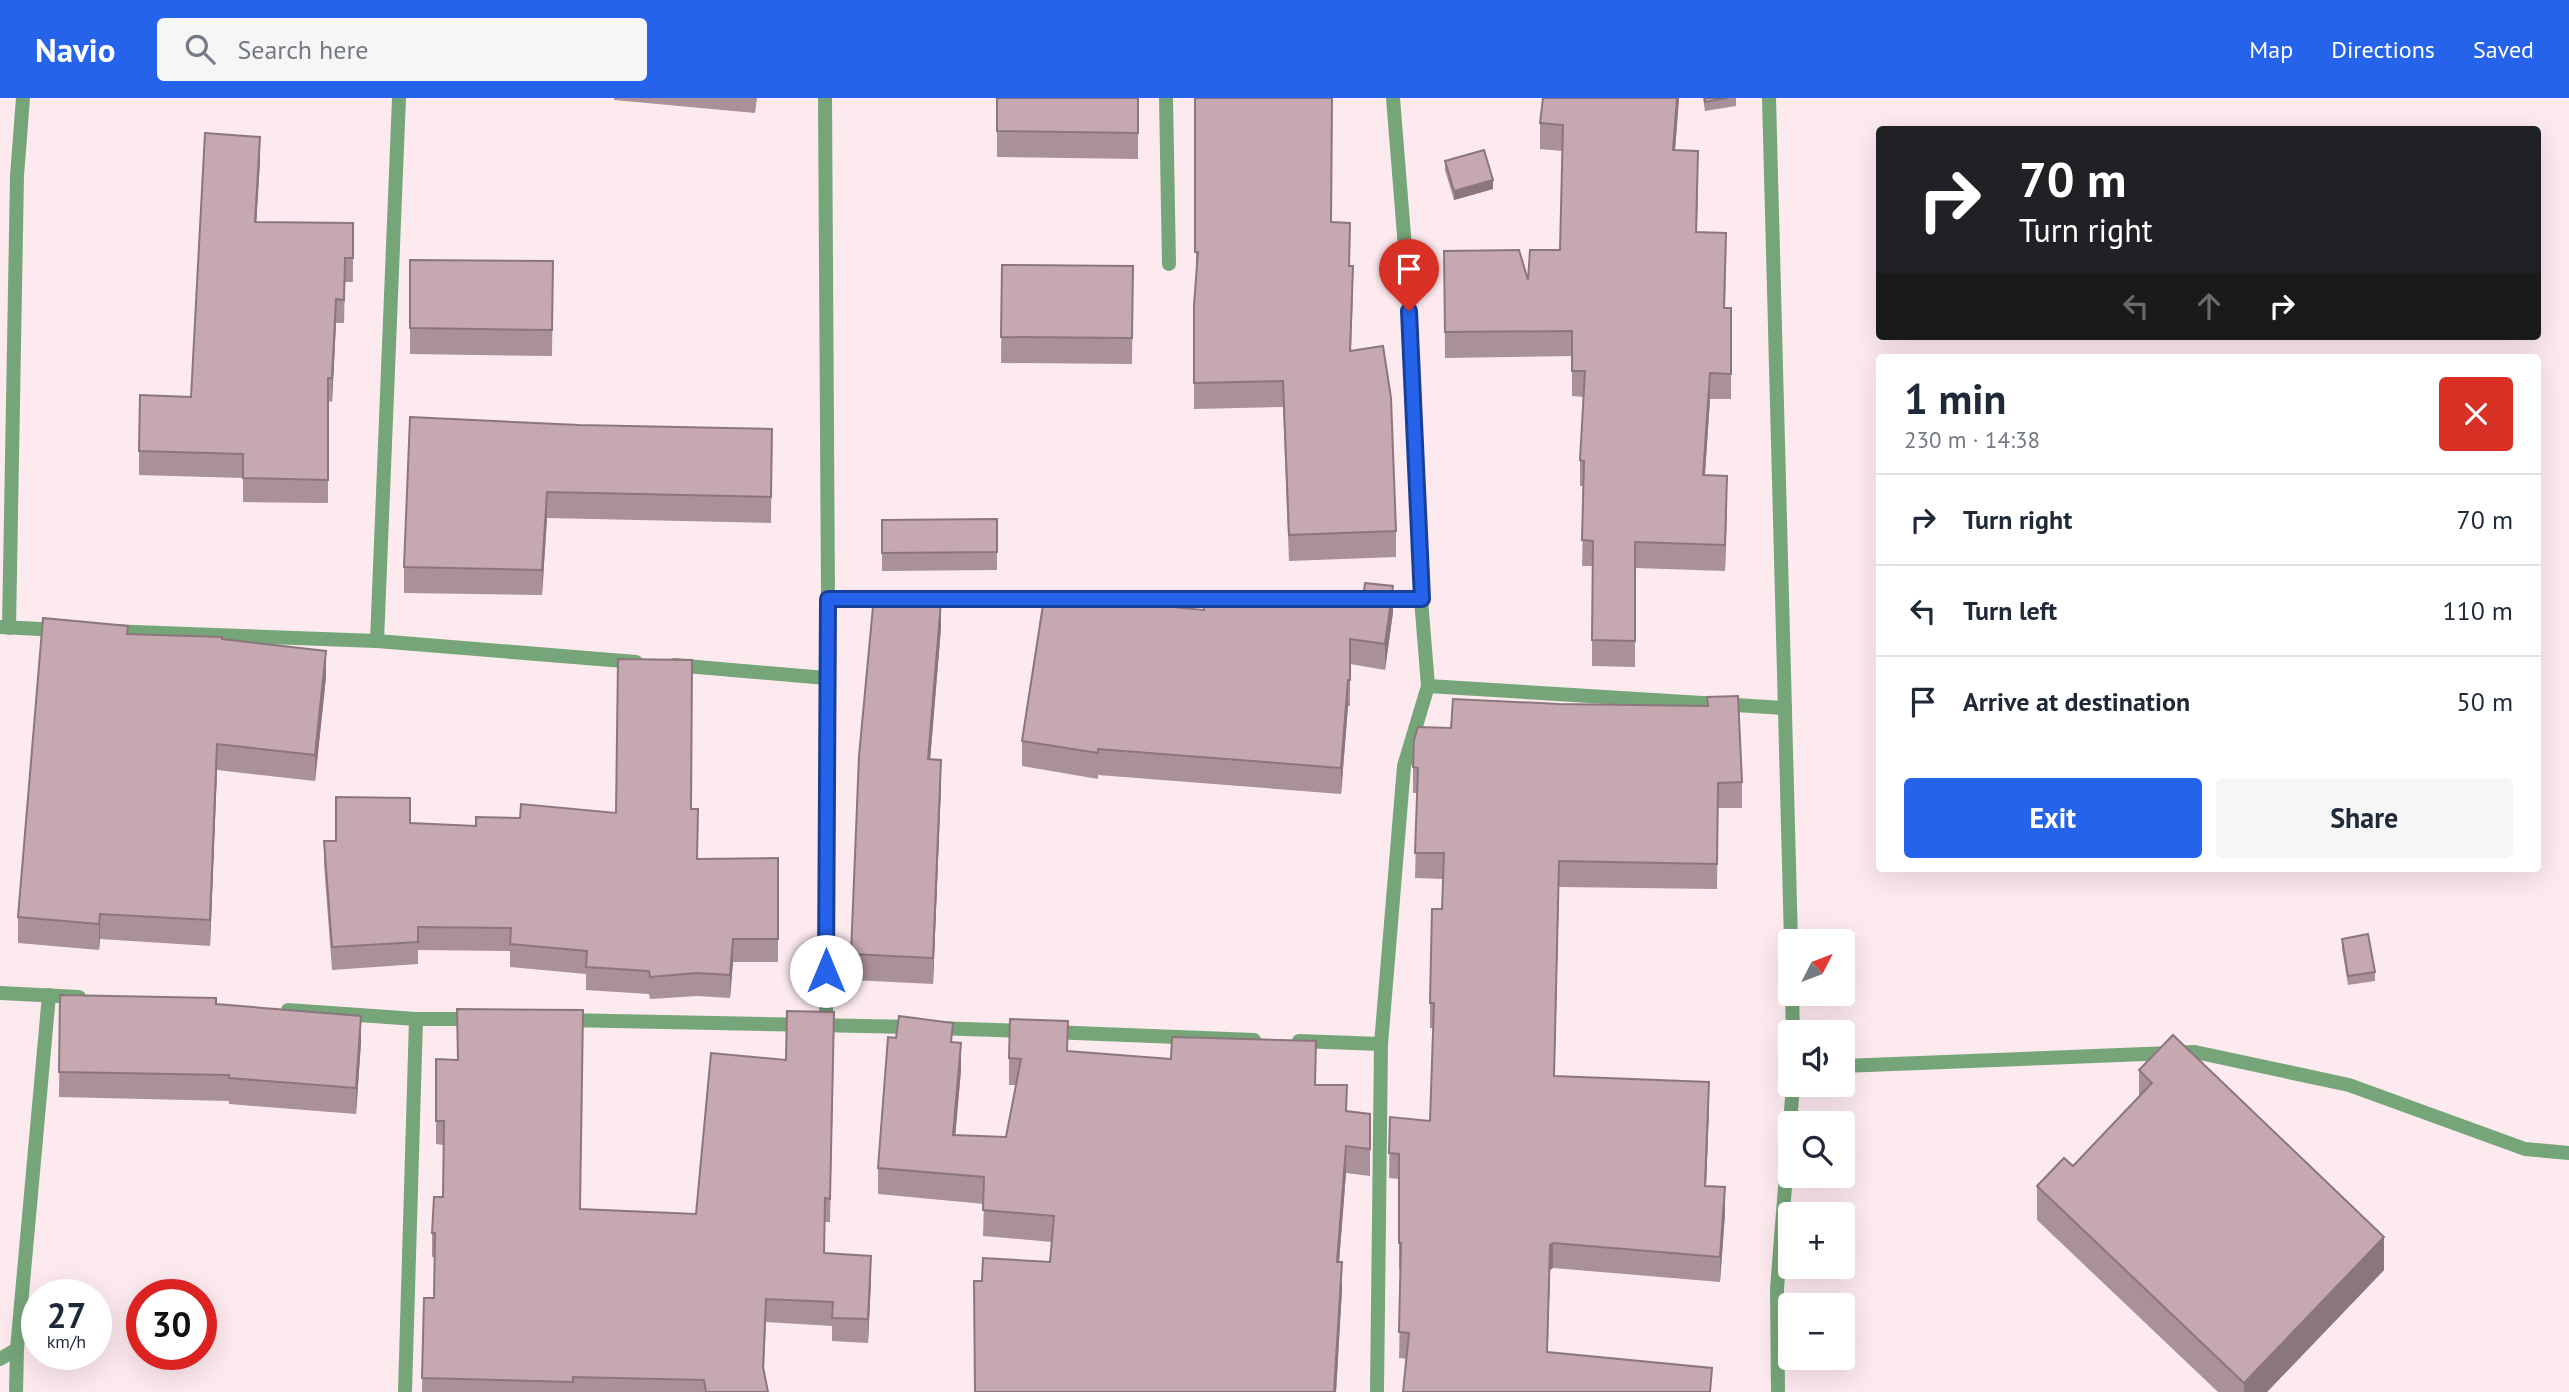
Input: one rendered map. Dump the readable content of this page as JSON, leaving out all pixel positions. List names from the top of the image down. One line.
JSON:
{"north":"top right","page":{"header":"Navio","search":"Search here","nav":["Map","Directions","Saved"],"turn":["70 m","Turn right"],"heading":["1 min","230 m · 14:38"],"list":[{"name":"Turn right","value":"70 m"},{"name":"Turn left","value":"110 m"},{"name":"Arrive at destination","value":"50 m"}],"buttons":["Exit","Share"],"map_buttons":["+","−"],"speed":"27 km/h","limit":"30"}}
